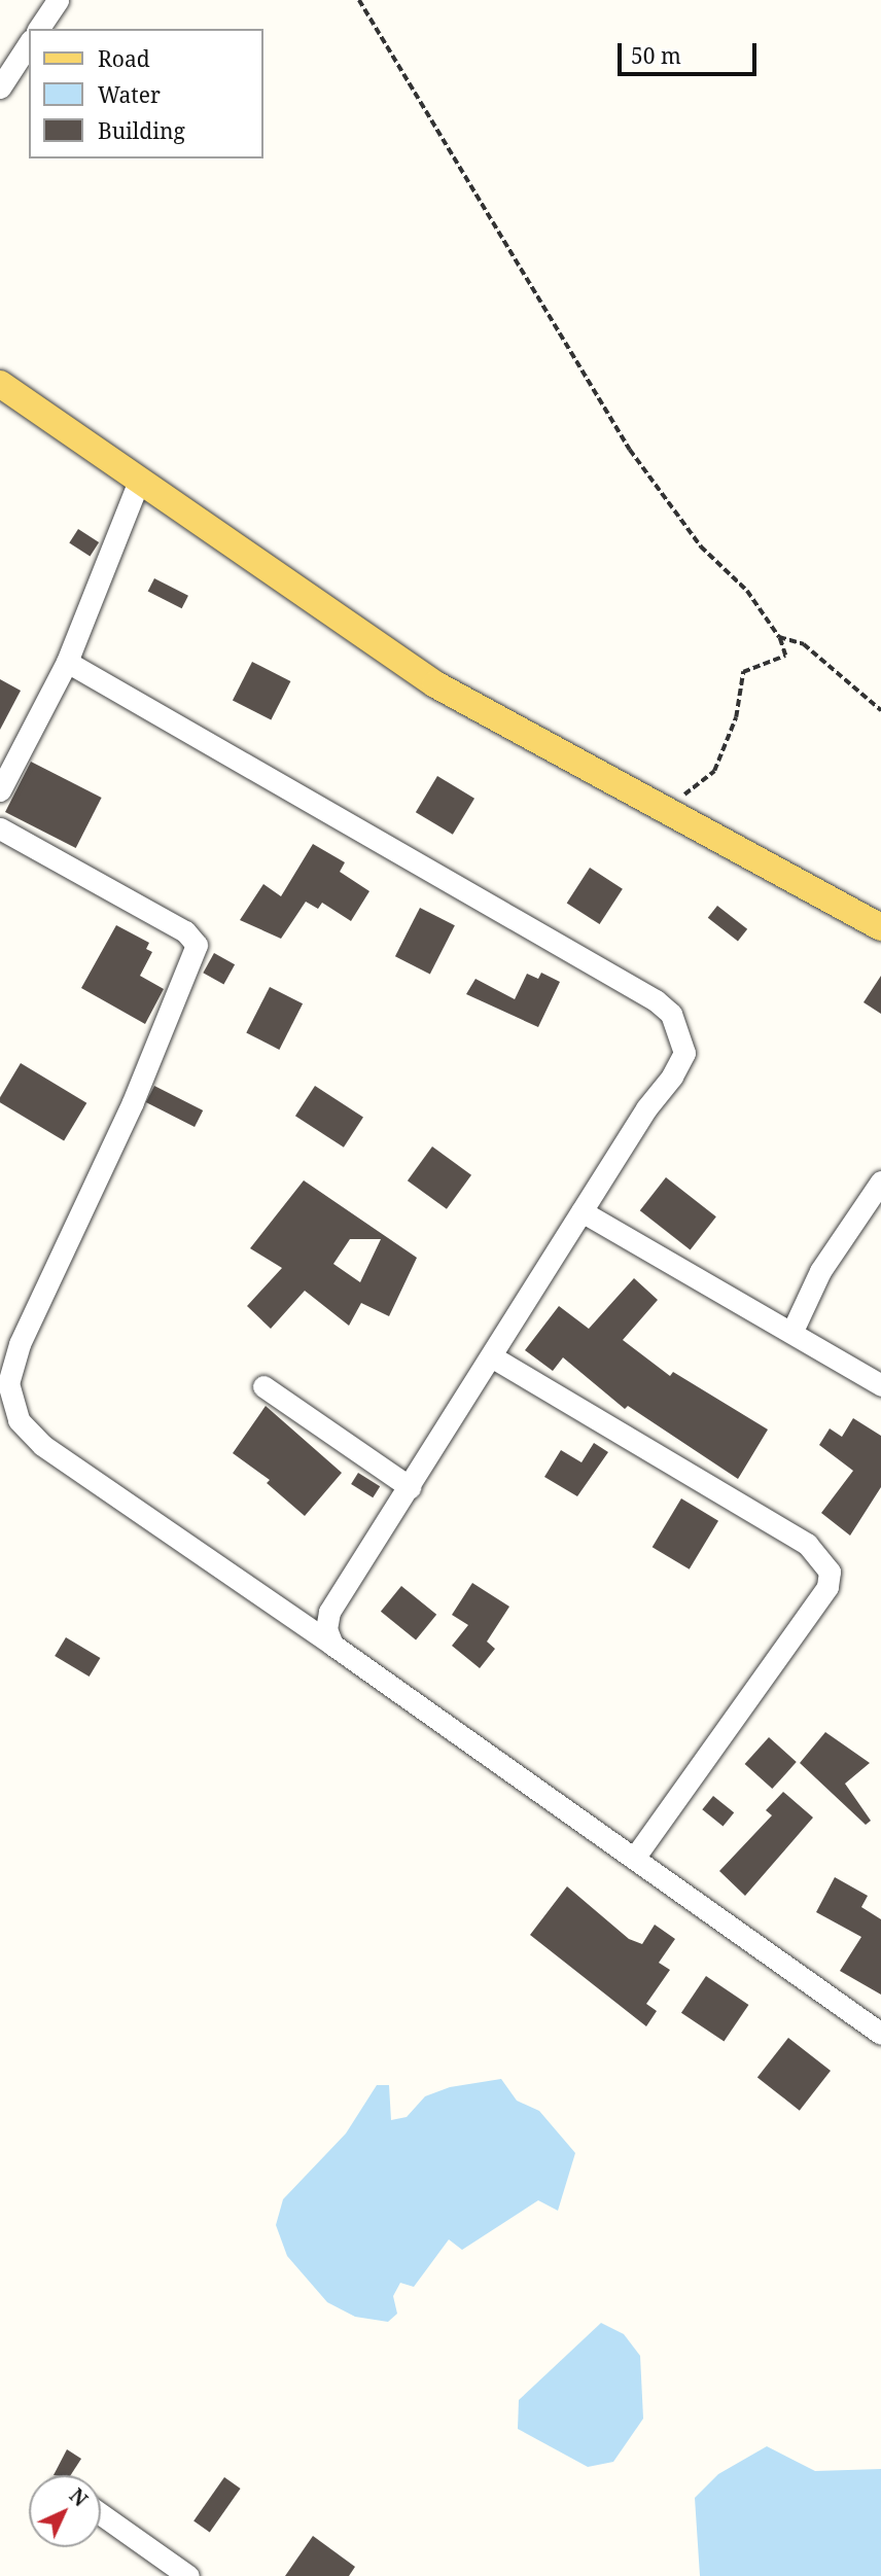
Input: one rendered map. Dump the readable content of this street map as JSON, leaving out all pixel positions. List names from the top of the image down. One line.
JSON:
{"legend":["Road","Water","Building"],"scale_bar":"50 m","north":"top right"}
